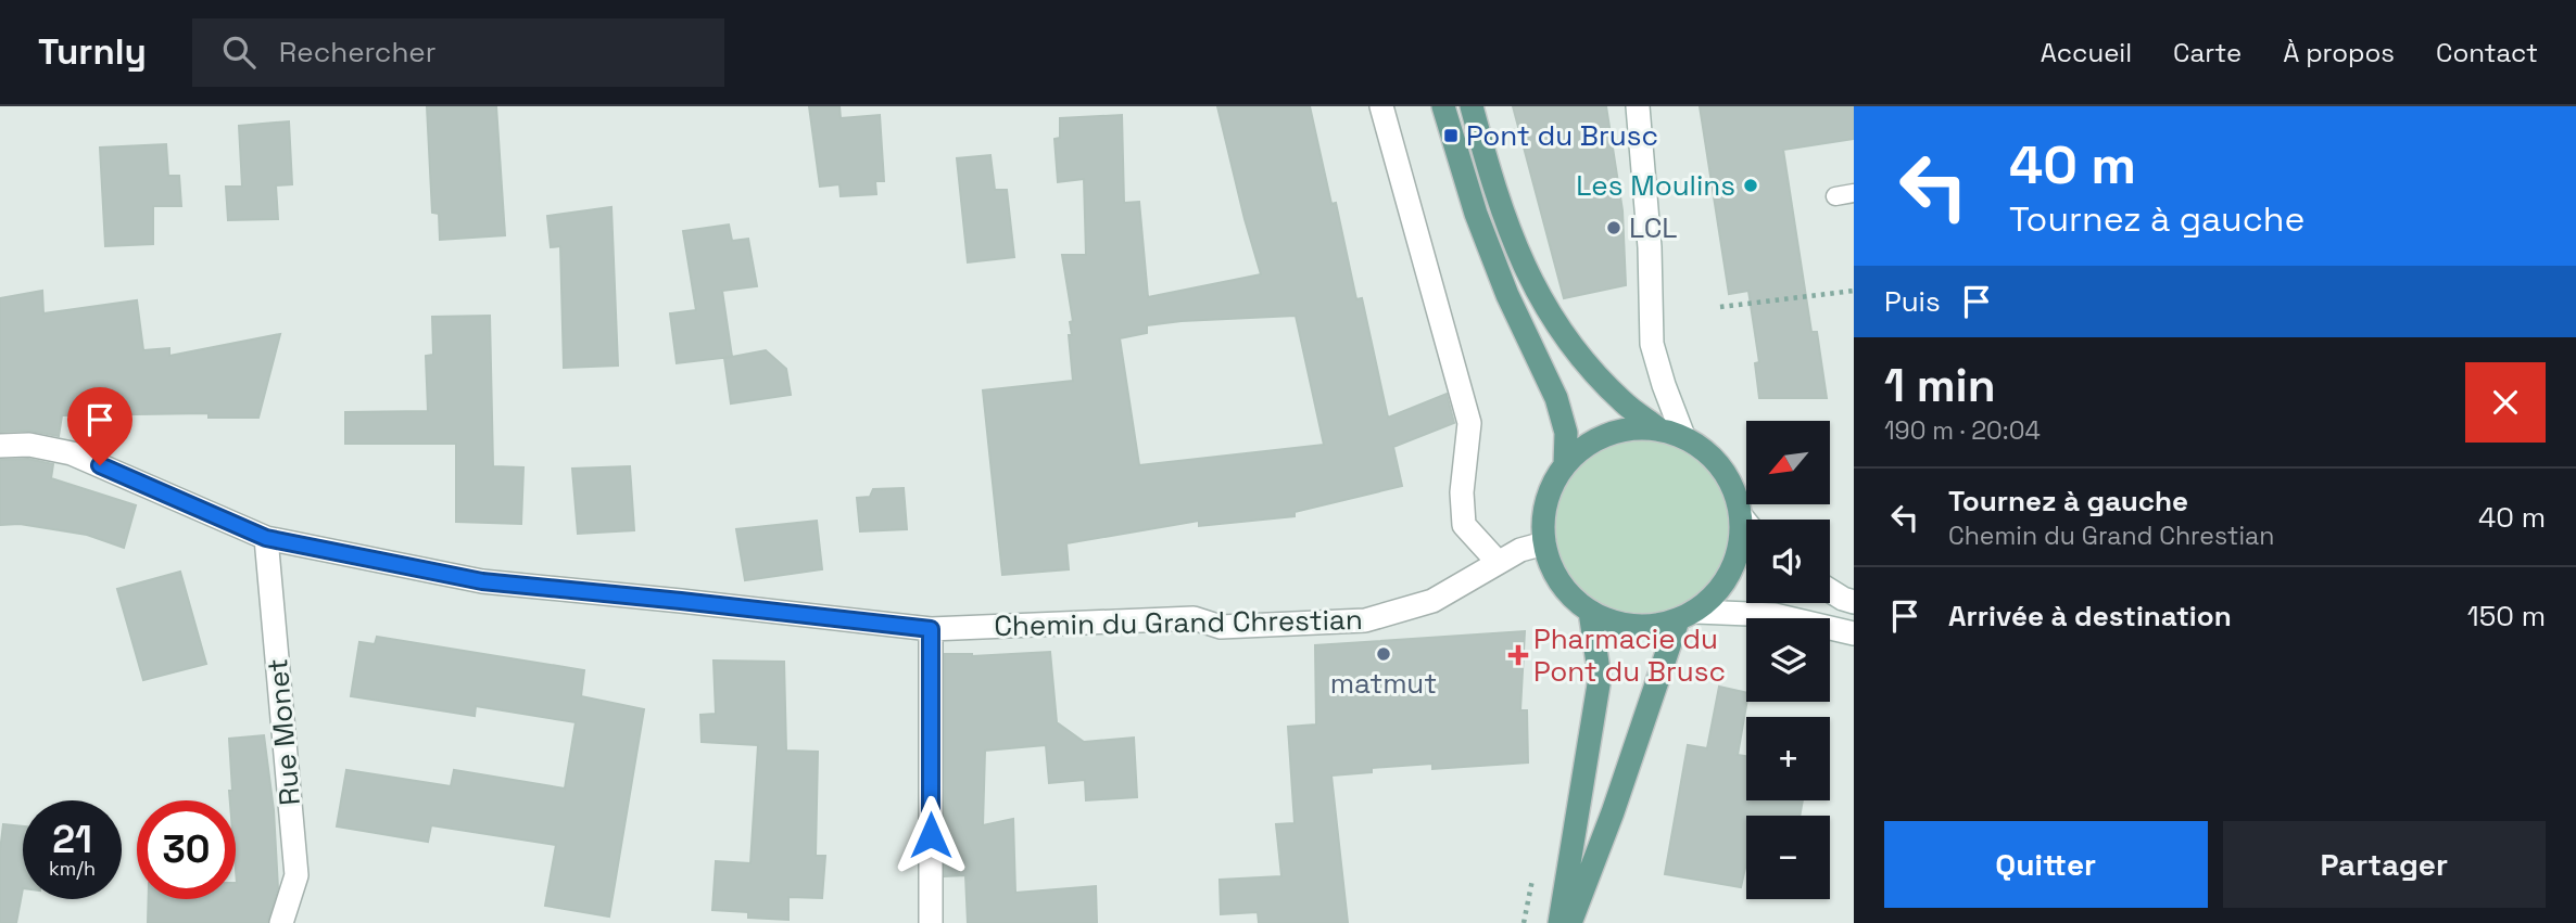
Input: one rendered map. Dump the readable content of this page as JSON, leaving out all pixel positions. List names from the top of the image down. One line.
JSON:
{"streets":{"street":["Chemin du Grand Chrestian","Rue Monet"]},"crossings":[["Chemin du Grand Chrestian","Rue Monet"]],"places":{"transit":["Pont du Brusc"],"other":["Les Moulins","LCL","matmut"],"health":["Pharmacie du Pont du Brusc"]},"north":"bottom left","page":{"header":"Turnly","search":"Rechercher","nav":["Accueil","Carte","À propos","Contact"],"turn":["40 m","Tournez à gauche"],"then":"Puis","heading":["1 min","190 m · 20:04"],"map_buttons":["+","−"],"list":[{"name":"Tournez à gauche","note":"Chemin du Grand Chrestian","value":"40 m"},{"name":"Arrivée à destination","value":"150 m"}],"speed":"21 km/h","limit":"30","buttons":["Quitter","Partager"]}}
